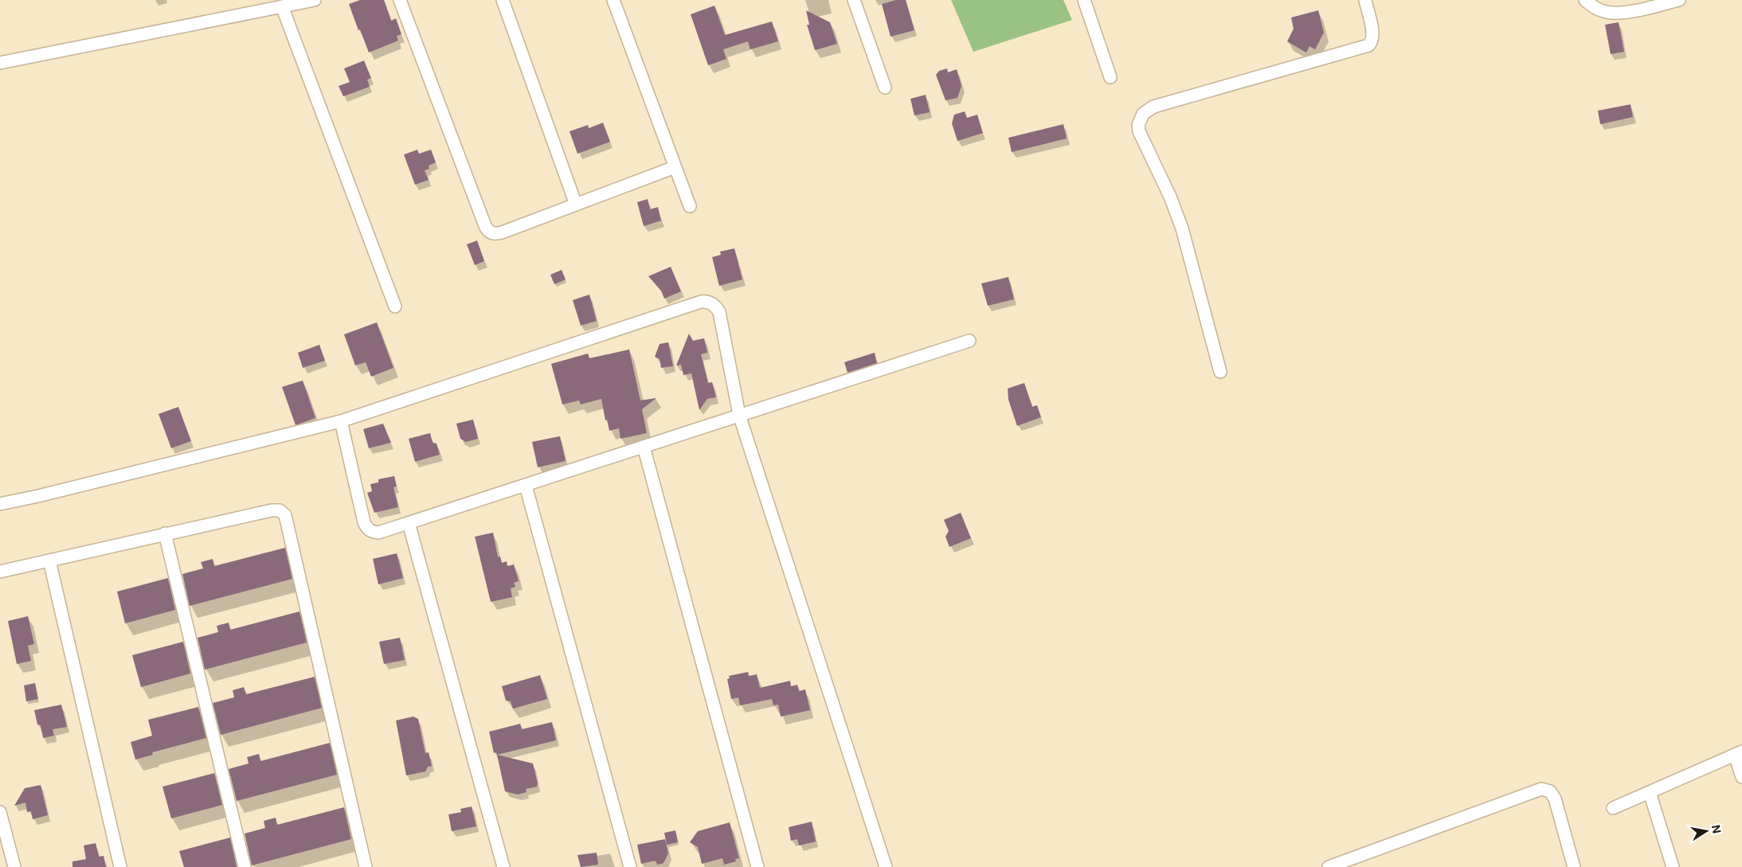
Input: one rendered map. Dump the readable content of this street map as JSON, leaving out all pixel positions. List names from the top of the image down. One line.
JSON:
{"north":"right"}
